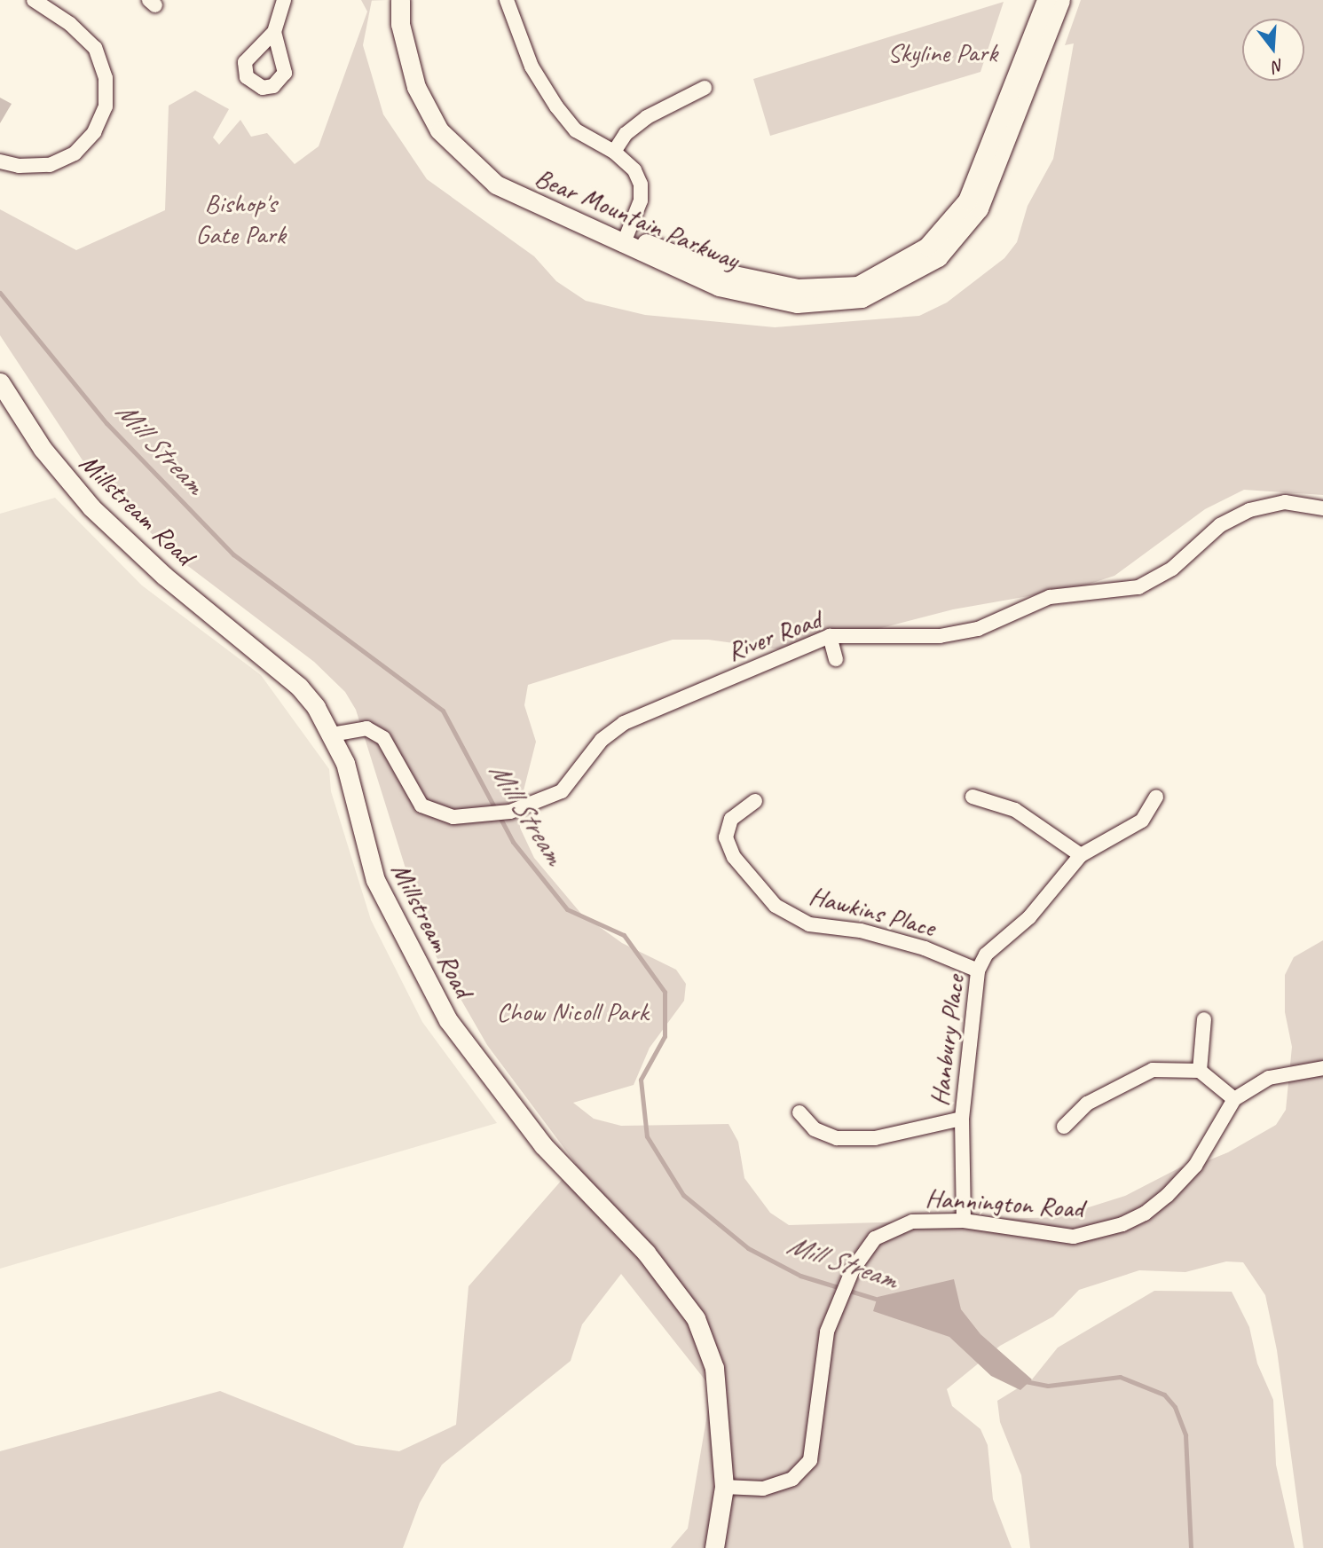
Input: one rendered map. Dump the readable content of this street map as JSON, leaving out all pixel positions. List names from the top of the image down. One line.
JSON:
{"streets":{"street":["Bear Mountain Parkway","Millstream Road","River Road","Hawkins Place","Hanbury Place","Hannington Road"]},"crossings":[["Millstream Road","River Road"],["Millstream Road","Hannington Road"],["Hawkins Place","Hanbury Place"],["Hanbury Place","Hannington Road"]],"water":["Mill Stream"],"parks":["Skyline Park","Bishop's Gate Park","Chow Nicoll Park"],"north":"bottom"}
